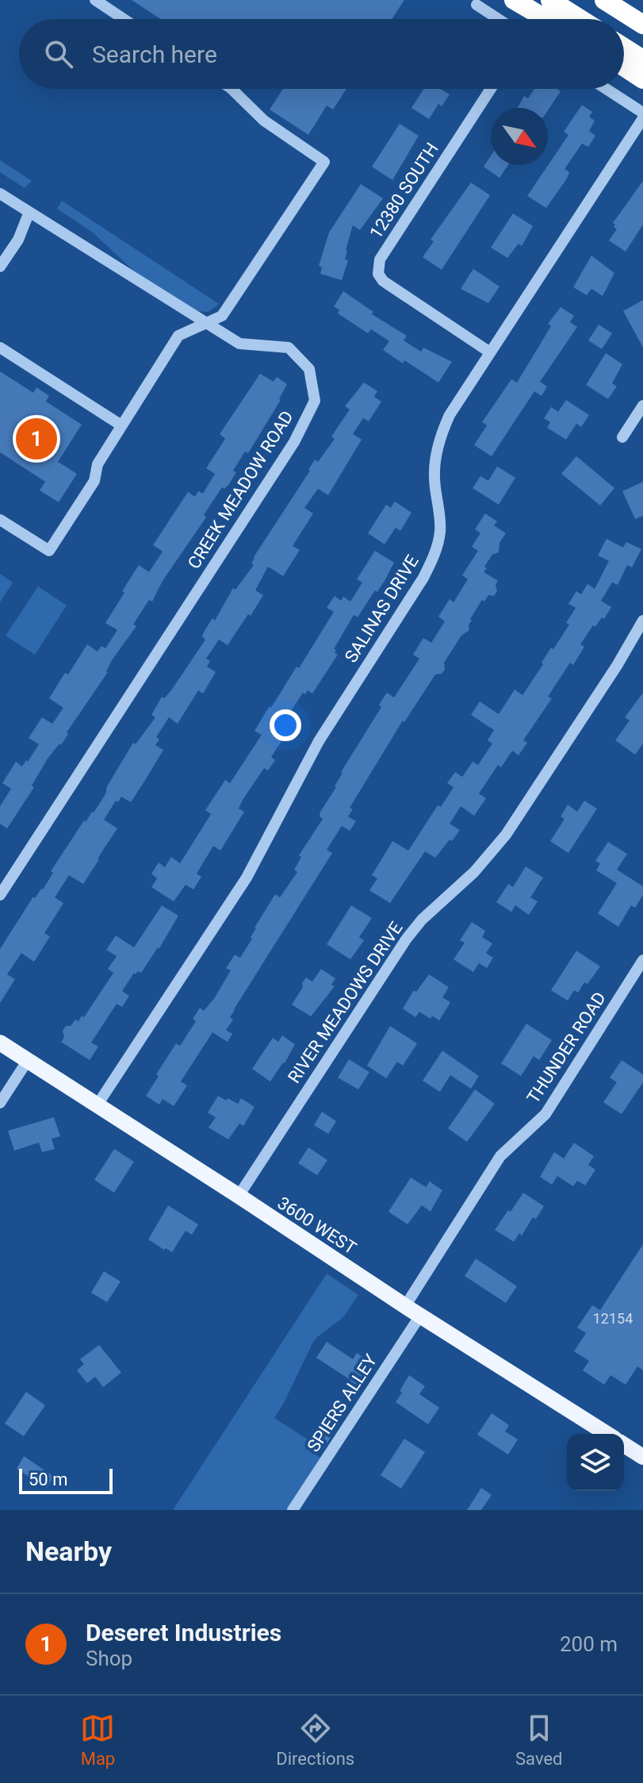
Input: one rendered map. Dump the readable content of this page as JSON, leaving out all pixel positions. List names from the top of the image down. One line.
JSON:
{"streets":{"main road":["3600 WEST"],"street":["12380 SOUTH","CREEK MEADOW ROAD","SALINAS DRIVE","RIVER MEADOWS DRIVE","THUNDER ROAD","SPIERS ALLEY"]},"crossings":[["12380 SOUTH","SALINAS DRIVE"],["SALINAS DRIVE","3600 WEST"],["RIVER MEADOWS DRIVE","3600 WEST"],["THUNDER ROAD","3600 WEST"],["3600 WEST","SPIERS ALLEY"]],"house_numbers":["12154"],"scale_bar":"50 m","north":"bottom right","page":{"search":"Search here","pins":"1","scale":"50 m","heading":"Nearby","list":[{"mark":"1","name":"Deseret Industries","note":"Shop","value":"200 m"}],"nav":["Map","Directions","Saved"]}}
